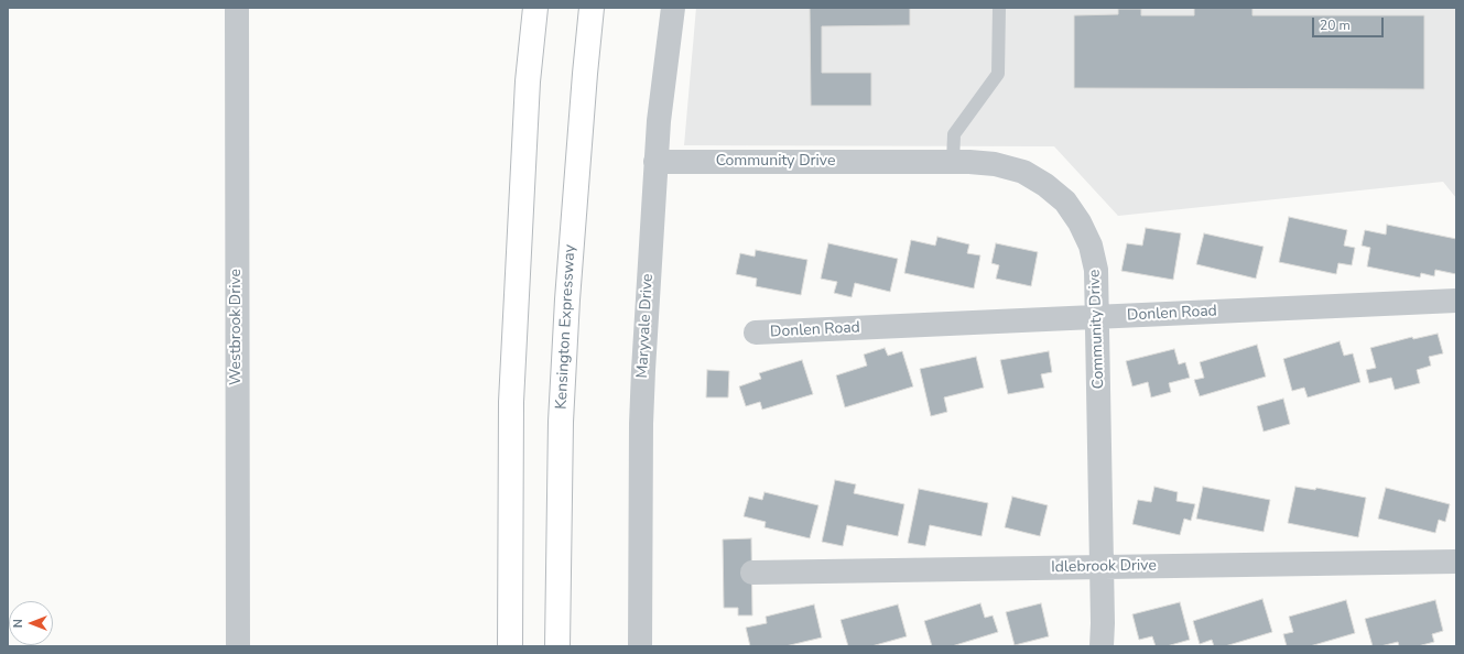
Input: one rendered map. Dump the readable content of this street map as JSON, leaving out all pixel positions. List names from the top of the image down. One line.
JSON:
{"streets":{"highway":["Kensington Expressway"],"street":["Community Drive","Donlen Road","Maryvale Drive","Westbrook Drive","Idlebrook Drive"]},"crossings":[["Community Drive","Donlen Road"],["Community Drive","Maryvale Drive"],["Community Drive","Idlebrook Drive"]],"scale_bar":"20 m","north":"left"}
